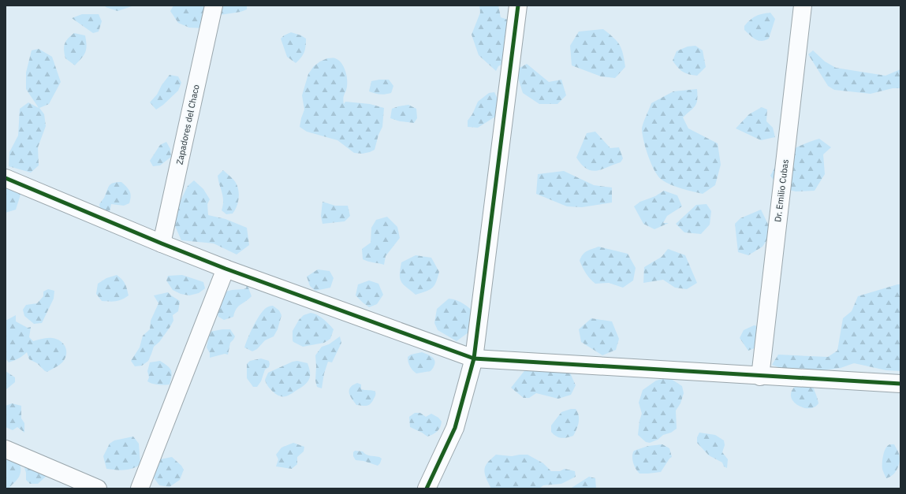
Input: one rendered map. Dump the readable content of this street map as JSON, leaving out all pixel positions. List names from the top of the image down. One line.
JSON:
{"streets":{"street":["Zapadores del Chaco","Dr. Emilio Cubas"]}}
